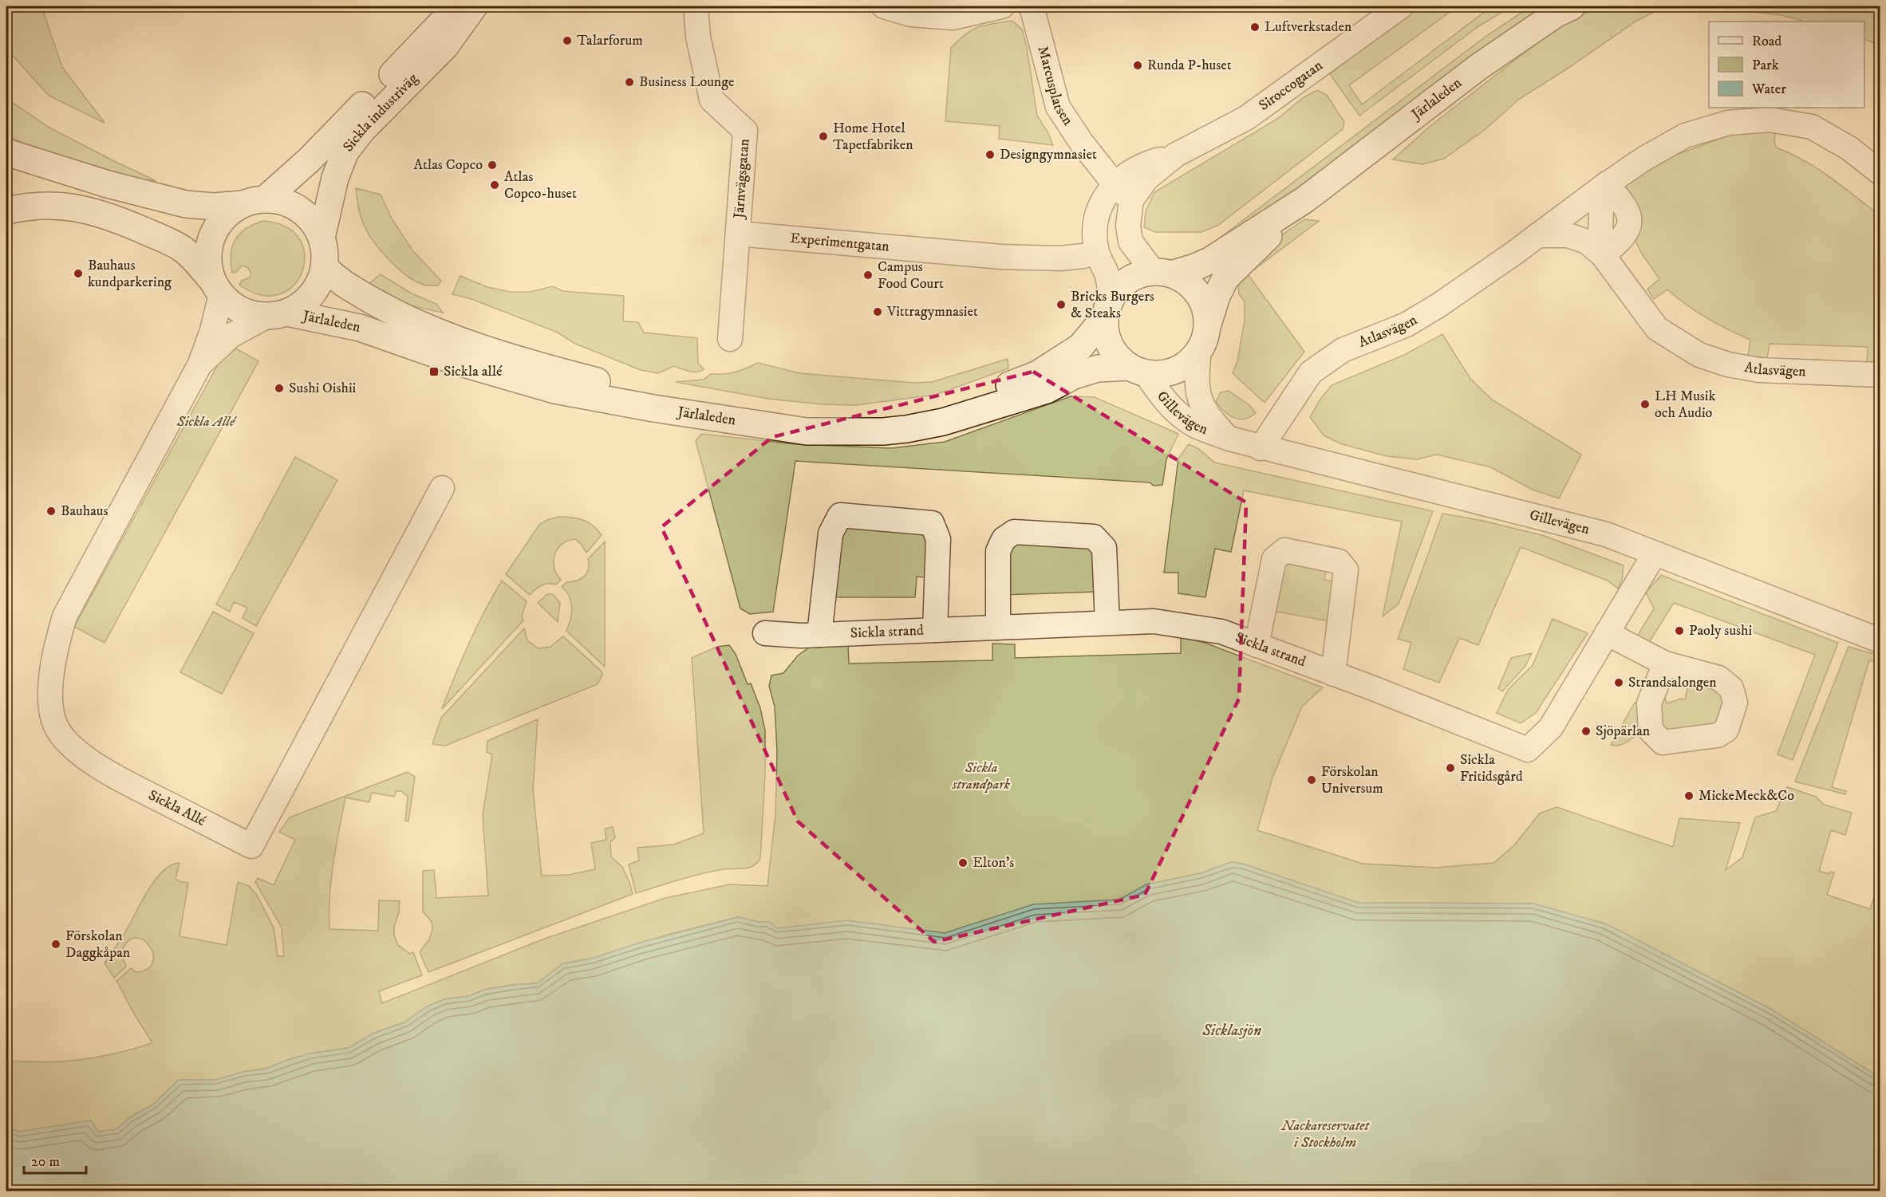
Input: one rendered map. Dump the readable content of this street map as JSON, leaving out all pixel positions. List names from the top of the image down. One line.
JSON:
{"streets":{"main road":["Järlaleden","Sickla industriväg"],"street":["Marcusplatsen","Siroccogatan","Järnvägsgatan","Experimentgatan","Atlasvägen","Gillevägen","Sickla strand","Sickla Allé"]},"crossings":[["Marcusplatsen","Siroccogatan"],["Siroccogatan","Järlaleden"],["Siroccogatan","Gillevägen"],["Järlaleden","Sickla industriväg"],["Järlaleden","Gillevägen"],["Järlaleden","Sickla Allé"],["Sickla industriväg","Sickla Allé"],["Järnvägsgatan","Experimentgatan"],["Atlasvägen","Gillevägen"],["Gillevägen","Sickla strand"]],"water":["Sicklasjön"],"parks":["Sickla Allé","Sickla strandpark","Nackareservatet i Stockholm"],"places":{"other":["Luftverkstaden","Talarforum","Runda P-huset","Business Lounge","Home Hotel Tapetfabriken","Designgymnasiet","Atlas Copco","Atlas Copco-huset","Bauhaus kundparkering","Campus Food Court","Bricks Burgers & Steaks","Vittragymnasiet","Sushi Oishii","LH Musik och Audio","Bauhaus","Paoly sushi","Strandsalongen","Sjöpärlan","Sickla Fritidsgård","Förskolan Universum","MickeMeck&Co","Elton's","Förskolan Daggkåpan"],"transit":["Sickla allé"]},"legend":["Road","Park","Water"],"scale_bar":"20 m"}
